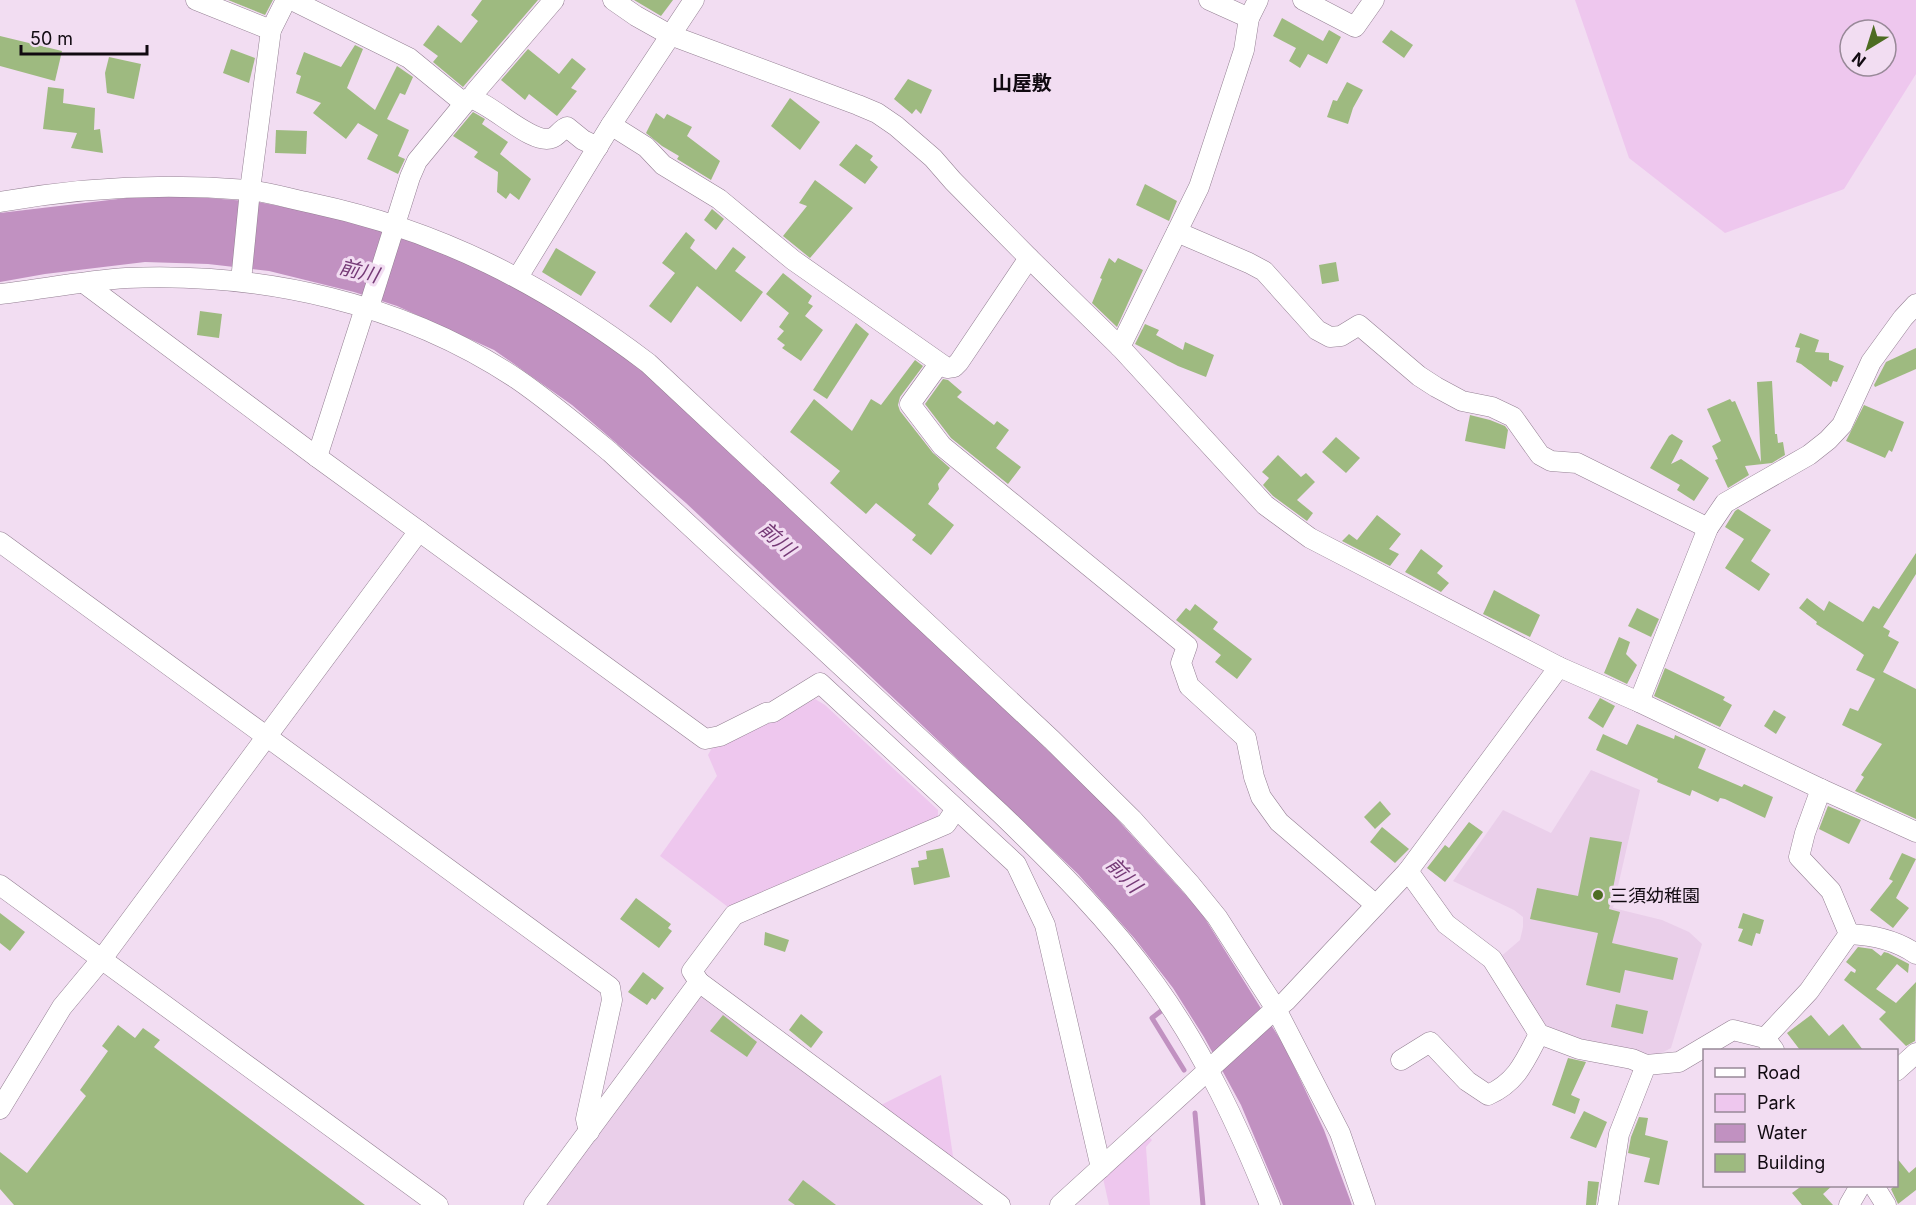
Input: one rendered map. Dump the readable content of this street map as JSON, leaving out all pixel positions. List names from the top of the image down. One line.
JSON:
{"districts":["山屋敷"],"water":["前川"],"places":["三須幼稚園"],"legend":["Road","Park","Water","Building"],"scale_bar":"50 m","north":"bottom left"}
